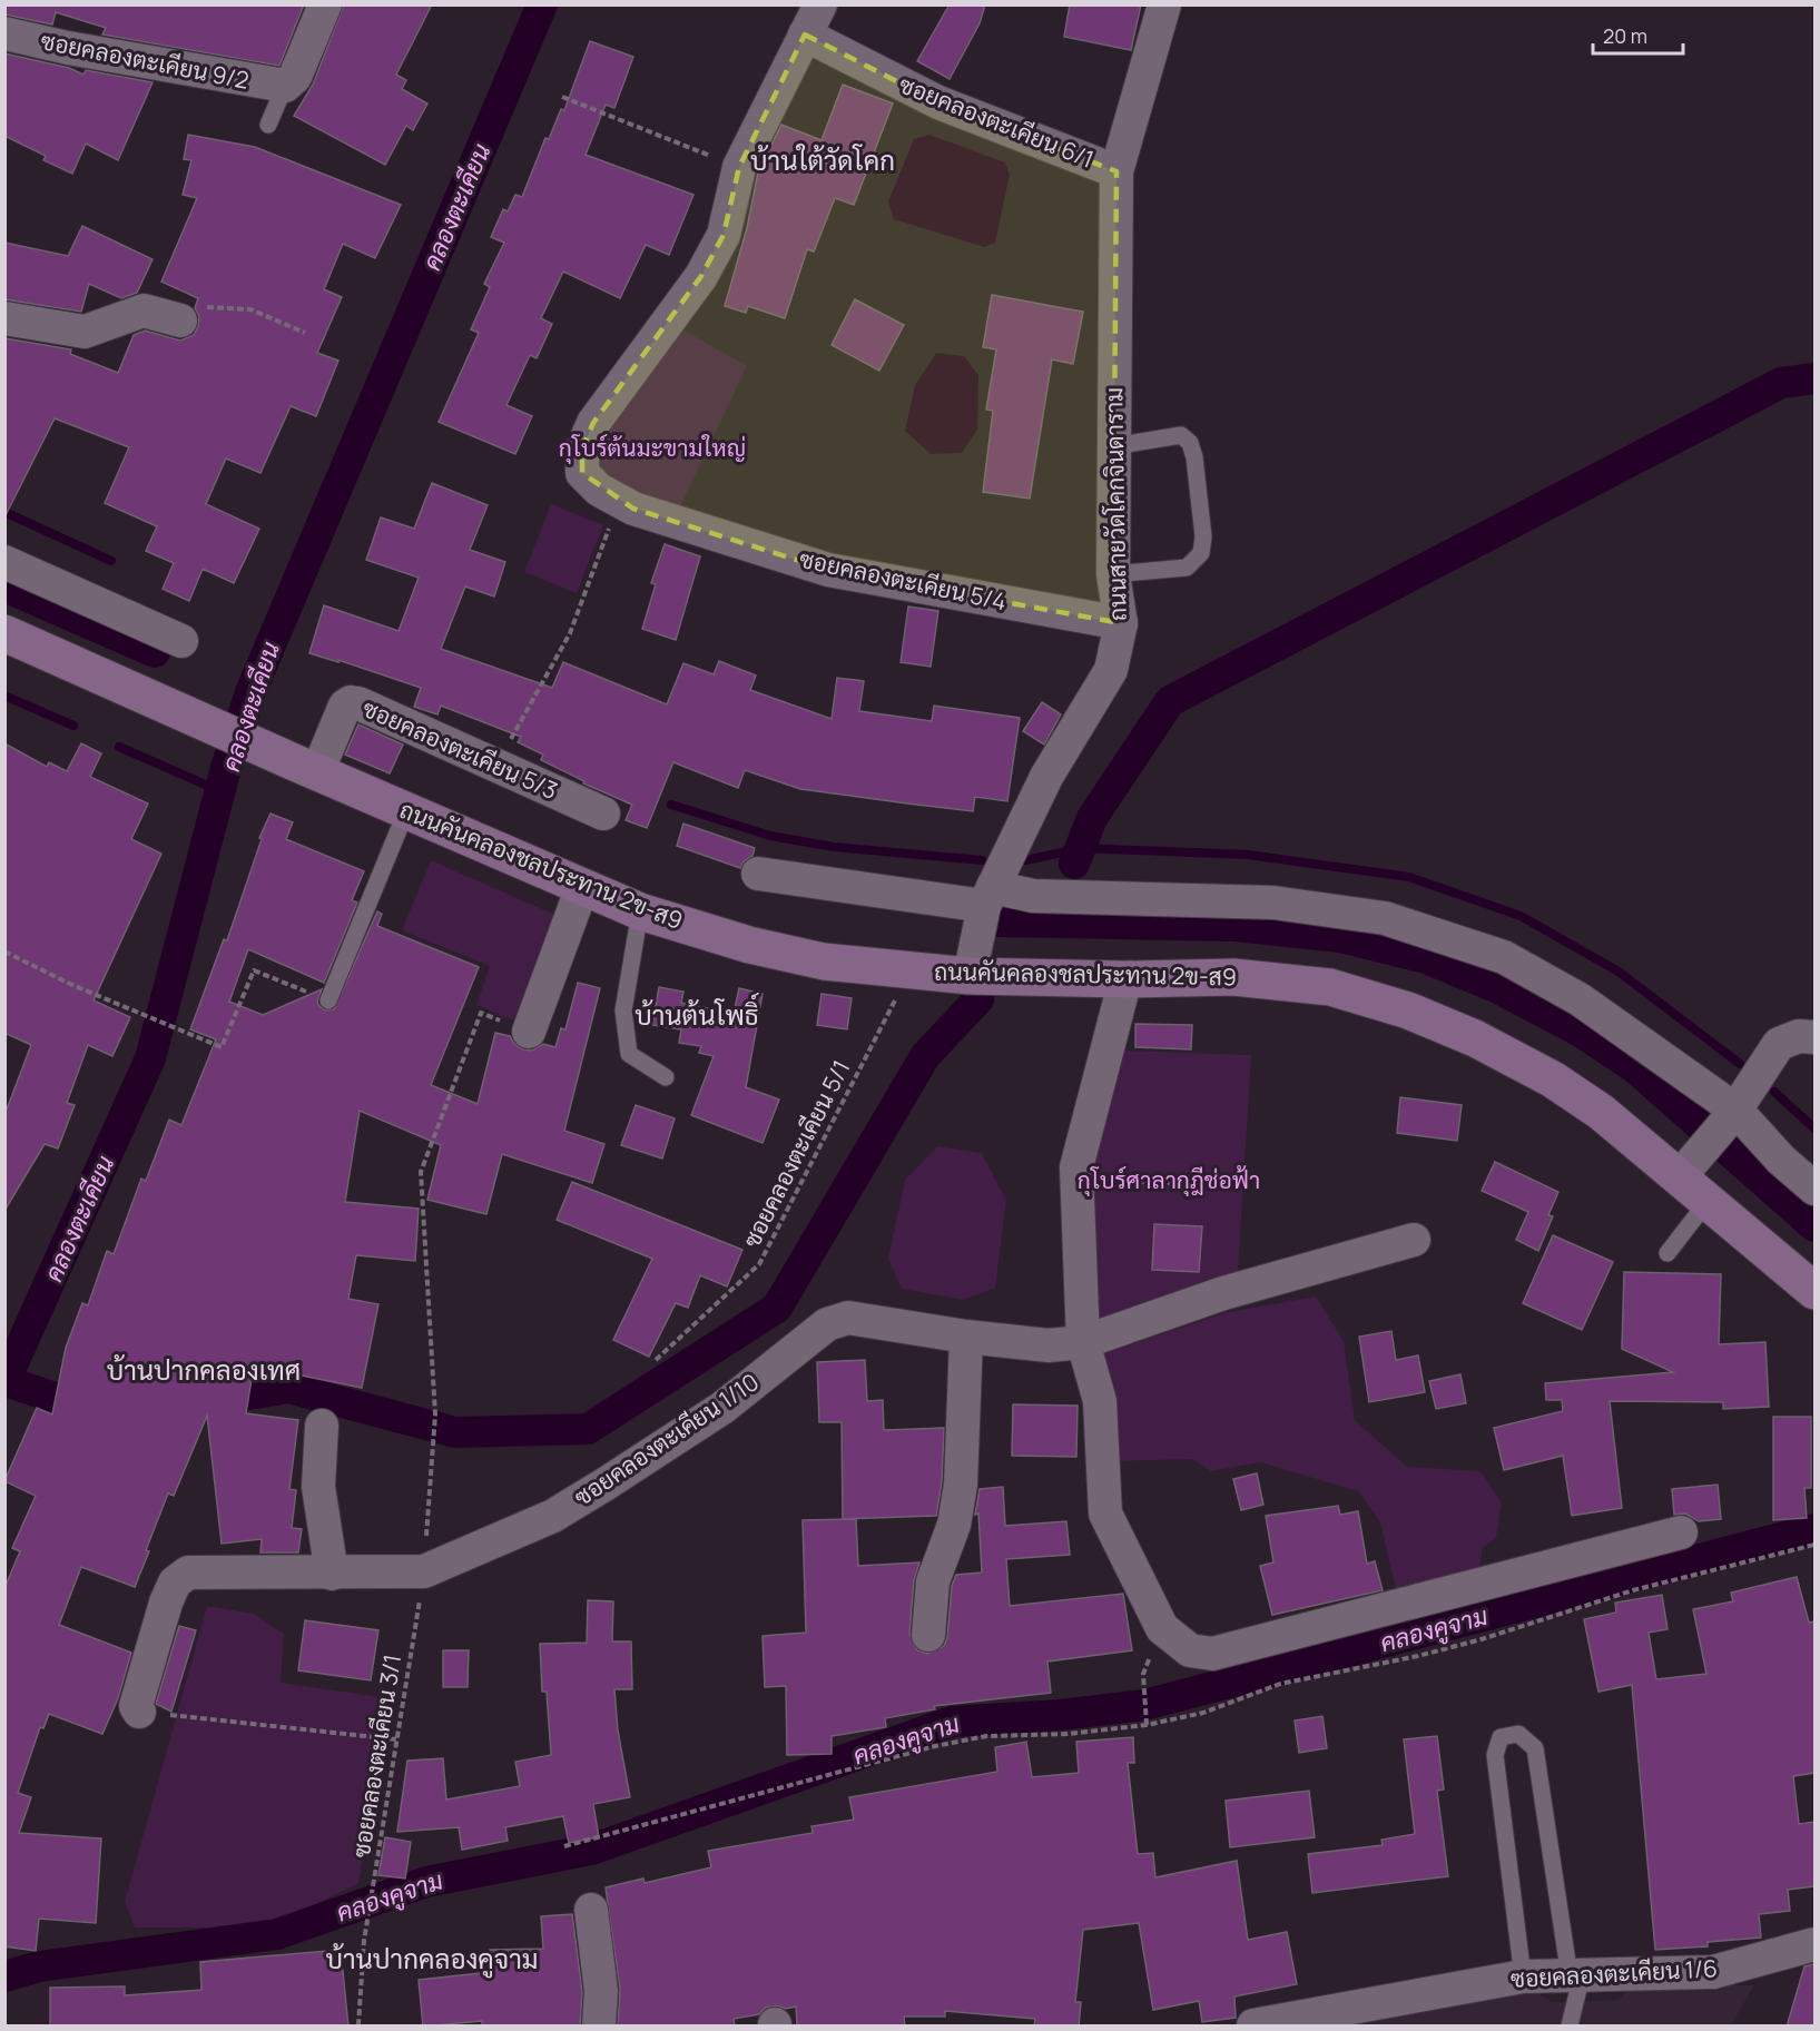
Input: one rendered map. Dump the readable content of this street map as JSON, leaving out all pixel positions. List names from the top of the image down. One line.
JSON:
{"streets":{"street":["ซอยคลองตะเคียน 9/2","ซอยคลองตะเคียน 6/1","ถนนสายวัดโคกจินดาราม","ซอยคลองตะเคียน 5/4","ซอยคลองตะเคียน 5/3","ถนนคันคลองชลประทาน 2ข-ส9","ซอยคลองตะเคียน 1/10","ซอยคลองตะเคียน 1/6"],"path":["ซอยคลองตะเคียน 5/1","ซอยคลองตะเคียน 3/1"]},"crossings":[["ซอยคลองตะเคียน 6/1","ถนนสายวัดโคกจินดาราม"],["ถนนสายวัดโคกจินดาราม","ซอยคลองตะเคียน 5/4"],["ถนนสายวัดโคกจินดาราม","ถนนคันคลองชลประทาน 2ข-ส9"],["ซอยคลองตะเคียน 5/3","ถนนคันคลองชลประทาน 2ข-ส9"],["ถนนคันคลองชลประทาน 2ข-ส9","ซอยคลองตะเคียน 5/1"],["ซอยคลองตะเคียน 1/10","ซอยคลองตะเคียน 3/1"]],"districts":["บ้านใต้วัดโคก","บ้านต้นโพธิ์","บ้านปากคลองเทศ","บ้านปากคลองคูจาม"],"water":["คลองตะเคียน","คลองคูจาม"],"parks":["กุโบร์ต้นมะขามใหญ่","กุโบร์ศาลากุฎีช่อฟ้า"],"scale_bar":"20 m"}
